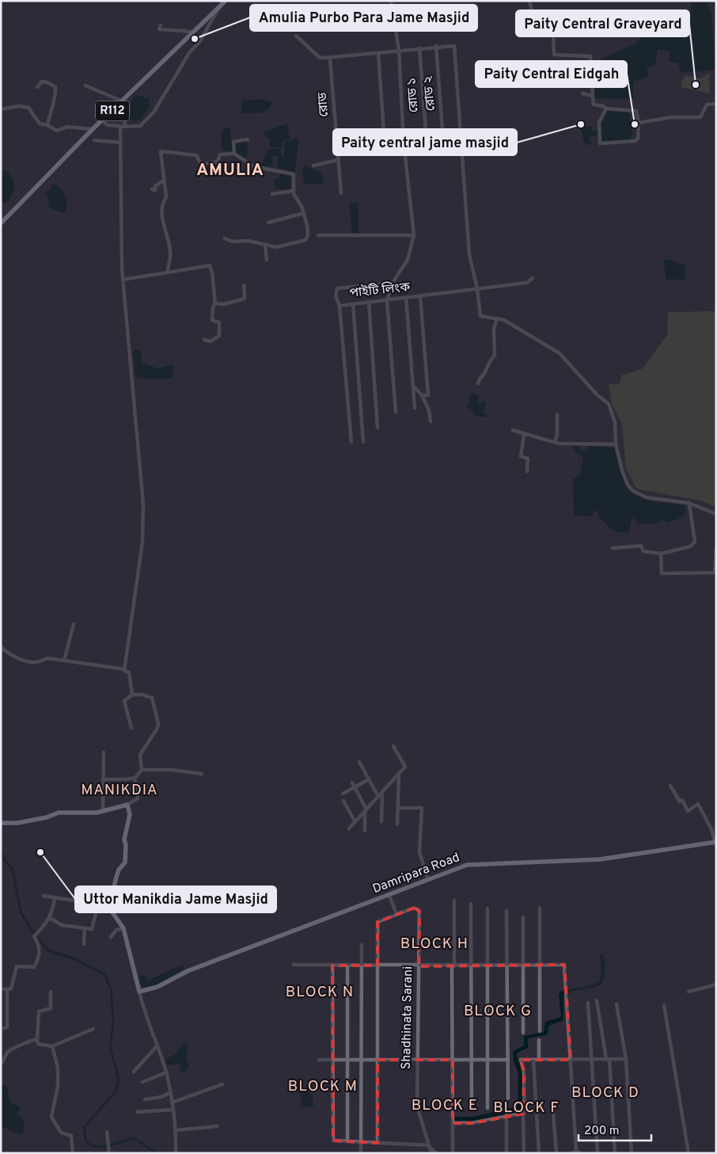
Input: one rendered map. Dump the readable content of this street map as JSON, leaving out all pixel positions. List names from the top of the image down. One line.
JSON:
{"streets":{"main road":["R112","Damripara Road"],"street":["রোড ২","রোড ১","রোড","পাইটি লিংক","Shadhinata Sarani"]},"districts":["AMULIA","MANIKDIA","BLOCK H","BLOCK N","BLOCK G","BLOCK M","BLOCK D","BLOCK E","BLOCK F"],"places":["Amulia Purbo Para Jame Masjid","Paity Central Graveyard","Paity central jame masjid","Paity Central Eidgah","Uttor Manikdia Jame Masjid"],"scale_bar":"200 m"}
